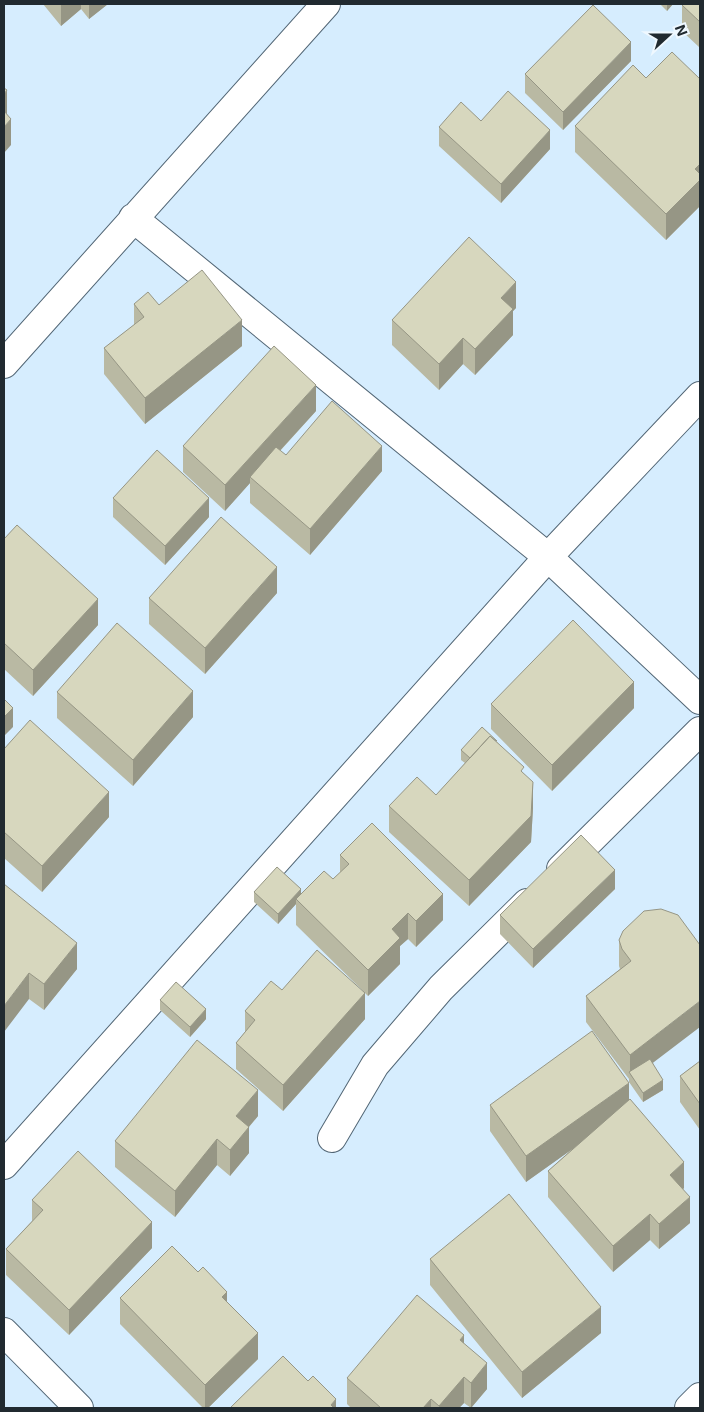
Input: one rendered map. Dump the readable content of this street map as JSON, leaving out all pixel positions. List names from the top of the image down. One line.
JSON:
{"north":"right"}
